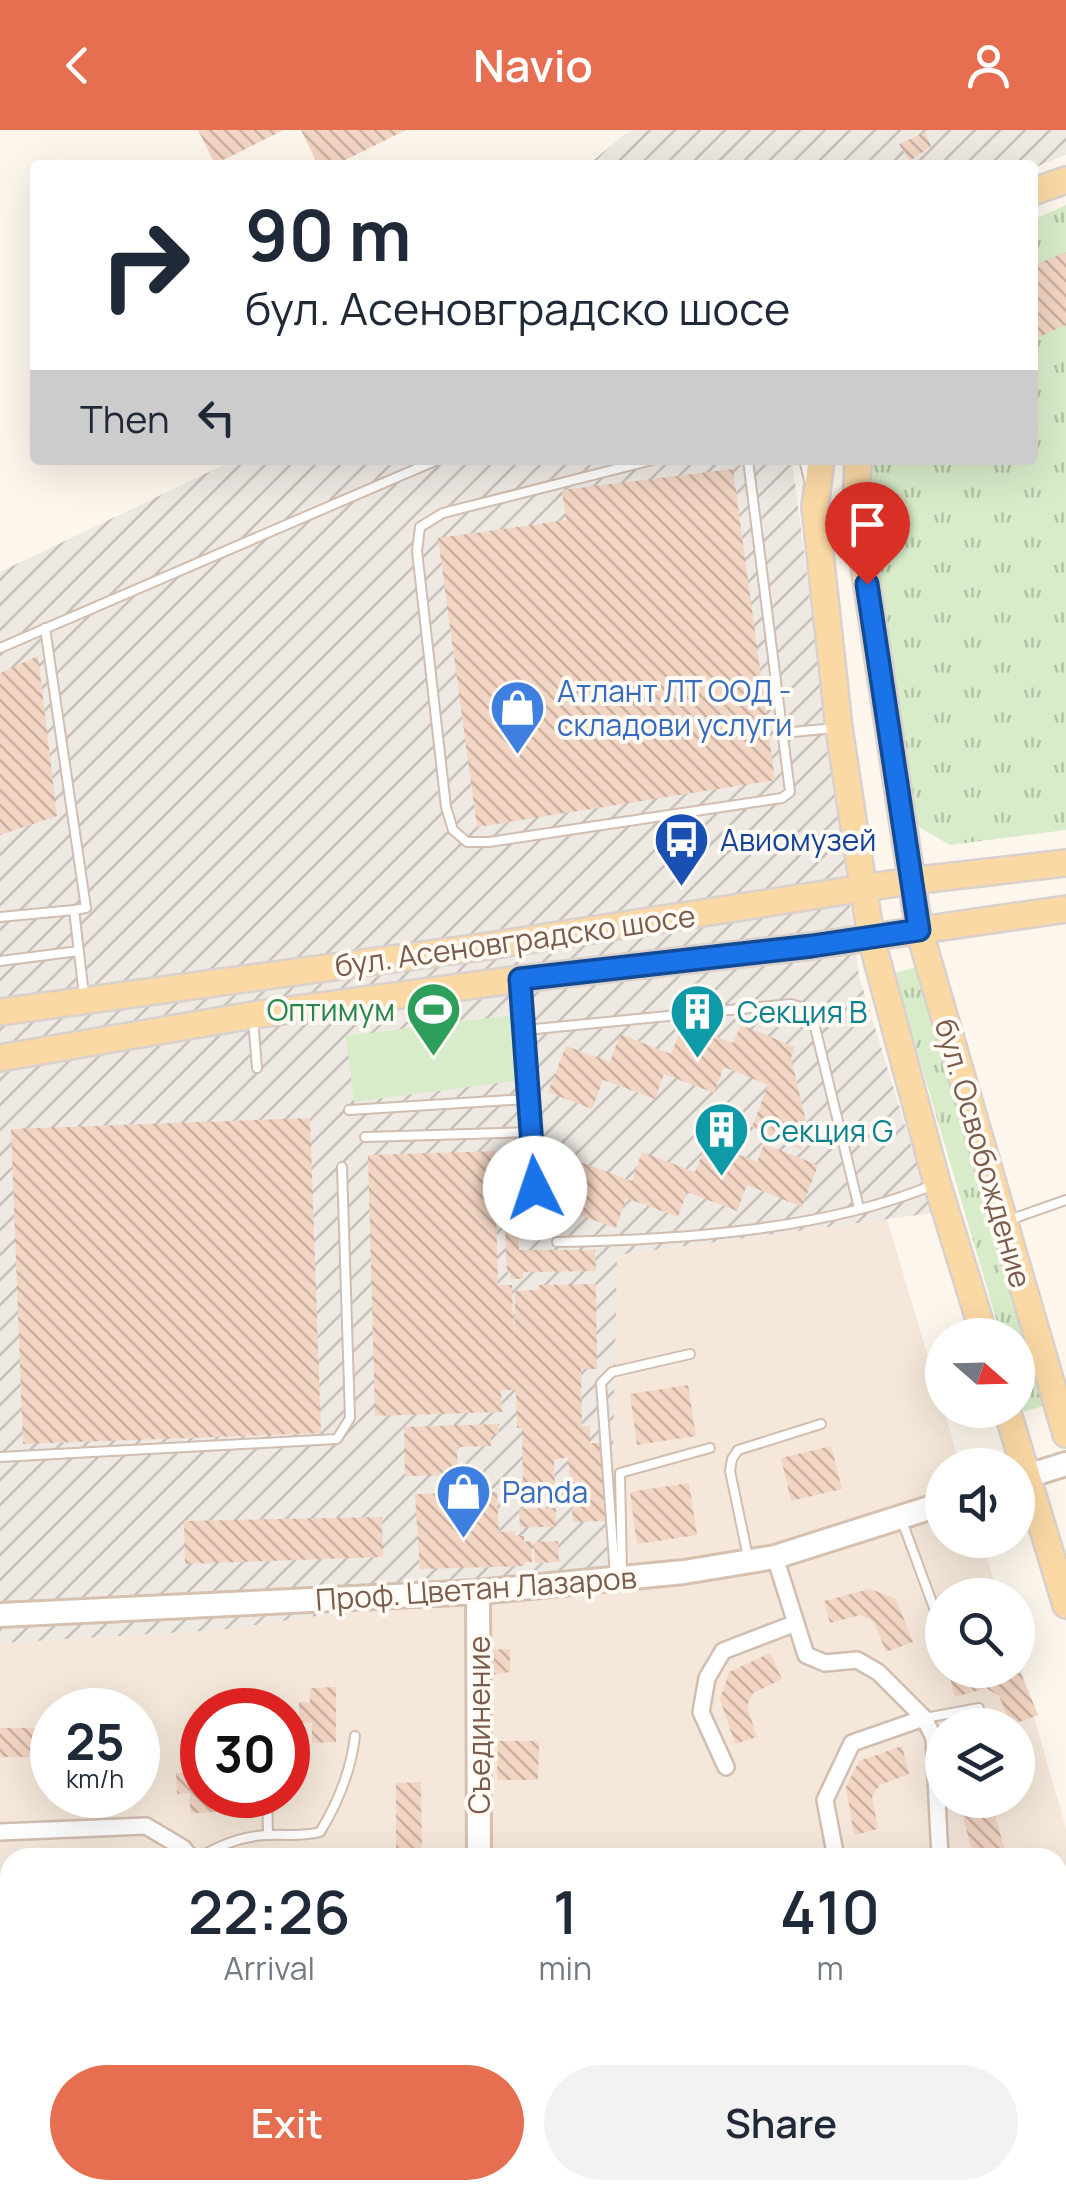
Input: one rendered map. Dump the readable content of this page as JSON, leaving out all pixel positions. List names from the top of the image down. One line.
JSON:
{"streets":{"main road":["бул. Асеновградско шосе","бул. Освобождение"],"street":["Проф. Цветан Лазаров","Съединение"]},"crossings":[["бул. Асеновградско шосе","бул. Освобождение"],["Проф. Цветан Лазаров","Съединение"]],"places":{"shop":["Атлант ЛТ ООД - складови услуги","Panda"],"bus stop":["Авиомузей"],"sports":["Оптимум"],"building":["Секция B","Секция G"]},"north":"right","page":{"header":"Navio","turn":["90 m","бул. Асеновградско шосе"],"then":"Then","speed":"25 km/h","limit":"30","eta":["22:26","Arrival","1","min","410","m"],"buttons":["Exit","Share"]}}
